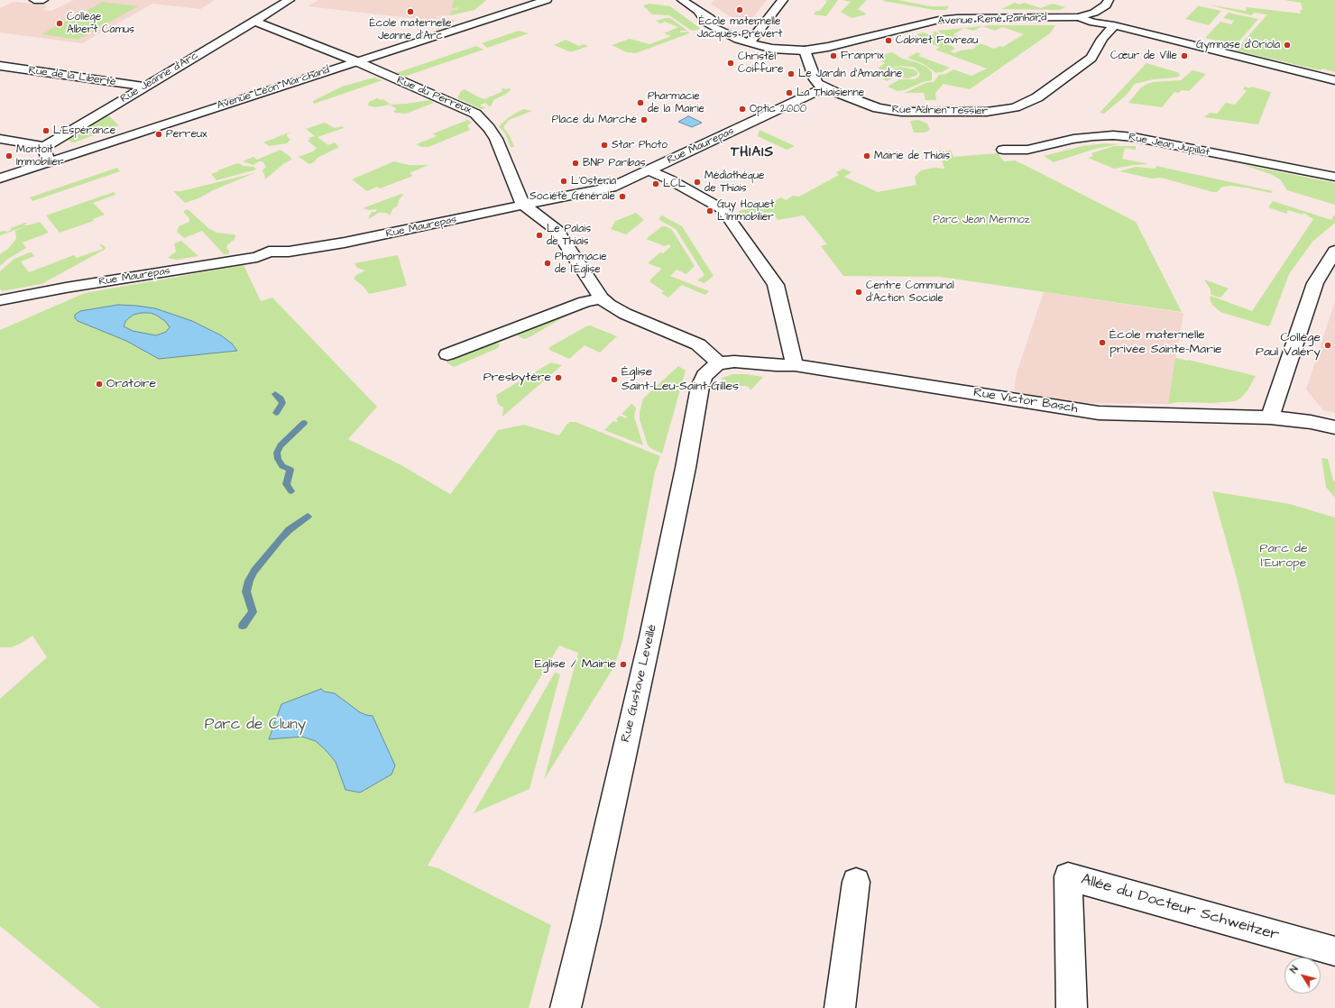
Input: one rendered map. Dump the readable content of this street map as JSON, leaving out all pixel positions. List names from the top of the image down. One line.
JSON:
{"streets":{"street":["Avenue René Panhard","Rue de la Liberté","Rue Jeanne d'Arc","Avenue Léon Marchand","Rue du Perreux","Rue Adrien Tessier","Rue Jean Jupillat","Rue Maurepas","Rue Victor Basch","Rue Gustave Leveillé","Allée du Docteur Schweitzer"]},"crossings":[["Avenue René Panhard","Rue Adrien Tessier"],["Rue de la Liberté","Rue Jeanne d'Arc"],["Rue Jeanne d'Arc","Rue du Perreux"],["Avenue Léon Marchand","Rue du Perreux"],["Rue du Perreux","Rue Maurepas"],["Rue Adrien Tessier","Rue Maurepas"],["Rue Victor Basch","Rue Gustave Leveillé"]],"districts":["THIAIS"],"parks":["Parc Jean Mermoz","Parc de l'Europe","Parc de Cluny"],"places":["École maternelle Jacques Prévert","École maternelle Jeanne d'Arc","Collège Albert Camus","Cabinet Favreau","Gymnase d'Oriola","Franprix","Cœur de Ville","Christel Coiffure","Le Jardin d'Amandine","La Thiaisienne","Pharmacie de la Mairie","Optic 2000","Place du Marché","L'Espérance","Perreux","Star Photo","Montoit Immobilier","Mairie de Thiais","BNP Paribas","L'Osteria","Médiathèque de Thiais","LCL","Société Générale","Guy Hoquet L'Immobilier","Le Palais de Thiais","Pharmacie de l'Église","Centre Communal d'Action Sociale","École maternelle privée Sainte-Marie","Collège Paul Valéry","Presbytère","Église Saint-Leu-Saint-Gilles","Oratoire","Eglise / Mairie"],"north":"top left"}
